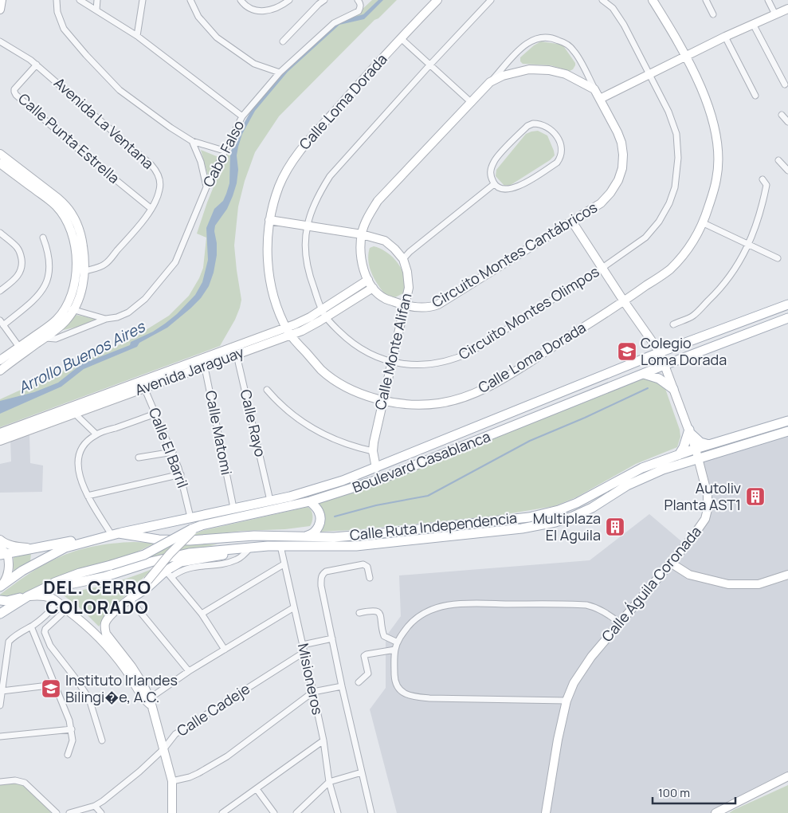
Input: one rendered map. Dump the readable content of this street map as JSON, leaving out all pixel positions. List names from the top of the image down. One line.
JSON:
{"streets":{"main road":["Boulevard Casablanca","Calle Ruta Independencia"],"street":["Calle Loma Dorada","Avenida La Ventana","Calle Punta Estrella","Cabo Falso","Circuito Montes Cantábricos","Circuito Montes Olimpos","Calle Monte Alifan","Avenida Jaraguay","Calle Rayo","Calle Matomi","Calle El Barril","Calle Águila Coronada","Misioneros","Calle Cadeje"]},"crossings":[["Calle Loma Dorada","Calle Monte Alifan"],["Calle Loma Dorada","Avenida Jaraguay"],["Calle Loma Dorada","Calle Águila Coronada"],["Avenida La Ventana","Calle Punta Estrella"],["Circuito Montes Cantábricos","Calle Monte Alifan"],["Circuito Montes Cantábricos","Avenida Jaraguay"],["Circuito Montes Cantábricos","Calle Águila Coronada"],["Circuito Montes Olimpos","Calle Monte Alifan"],["Circuito Montes Olimpos","Avenida Jaraguay"],["Circuito Montes Olimpos","Calle Águila Coronada"],["Calle Monte Alifan","Boulevard Casablanca"],["Avenida Jaraguay","Calle Rayo"],["Avenida Jaraguay","Calle Matomi"],["Avenida Jaraguay","Calle El Barril"],["Calle Rayo","Boulevard Casablanca"],["Calle Matomi","Boulevard Casablanca"],["Calle El Barril","Boulevard Casablanca"],["Boulevard Casablanca","Calle Ruta Independencia"],["Boulevard Casablanca","Calle Águila Coronada"],["Calle Ruta Independencia","Calle Águila Coronada"],["Calle Ruta Independencia","Misioneros"],["Misioneros","Calle Cadeje"]],"districts":["DEL. CERRO COLORADO"],"water":["Arrollo Buenos Aires"],"places":{"school or university":["Colegio Loma Dorada","Instituto Irlandes Bilingi�e, A.C."],"building":["Autoliv Planta AST1","Multiplaza El Aguila"]},"scale_bar":"100 m"}
